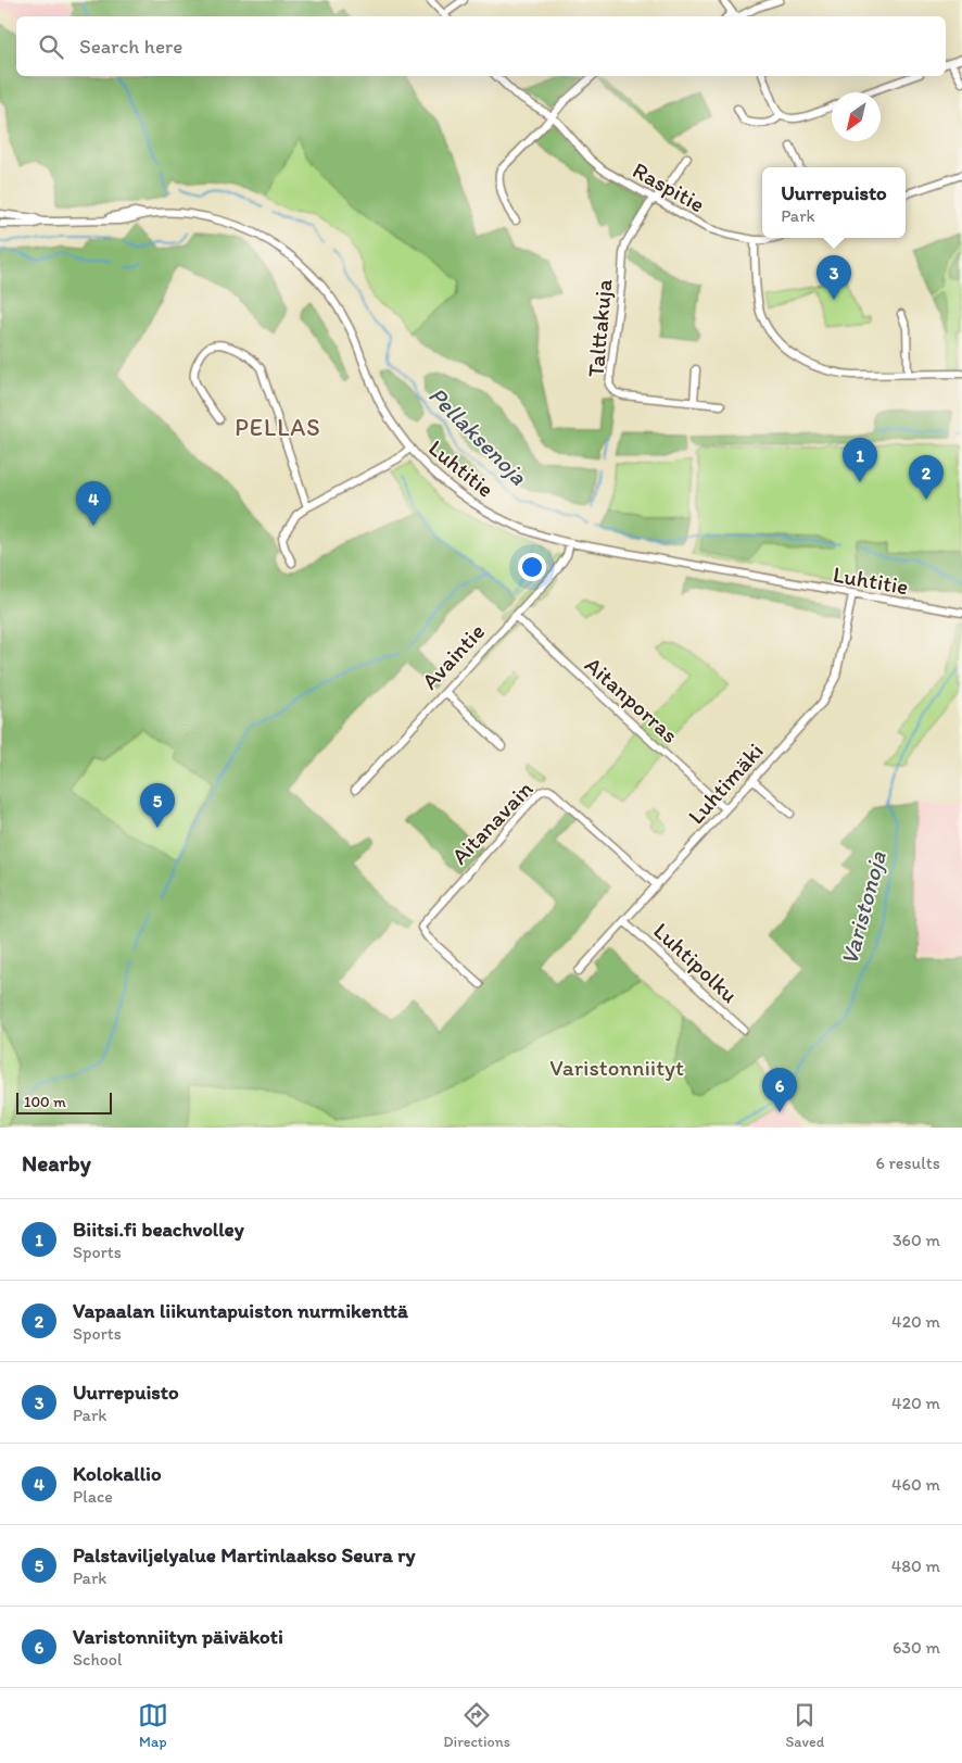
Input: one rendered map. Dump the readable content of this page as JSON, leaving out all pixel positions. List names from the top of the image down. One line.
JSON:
{"streets":{"street":["Raspitie","Talttakuja","Luhtitie","Avaintie","Aitanporras","Luhtimäki","Aitanavain","Luhtipolku"]},"crossings":[["Raspitie","Talttakuja"],["Luhtitie","Avaintie"],["Luhtitie","Luhtimäki"],["Avaintie","Aitanporras"],["Aitanporras","Luhtimäki"],["Luhtimäki","Aitanavain"],["Luhtimäki","Luhtipolku"]],"districts":["PELLAS"],"water":["Pellaksenoja","Varistonoja"],"parks":["Varistonniityt"],"scale_bar":"100 m","north":"bottom left","page":{"search":"Search here","popup":["Uurrepuisto","Park"],"pins":["3","1","2","4","5","6"],"scale":"100 m","heading":["Nearby","6 results"],"list":[{"mark":"1","name":"Biitsi.fi beachvolley","note":"Sports","value":"360 m"},{"mark":"2","name":"Vapaalan liikuntapuiston nurmikenttä","note":"Sports","value":"420 m"},{"mark":"3","name":"Uurrepuisto","note":"Park","value":"420 m"},{"mark":"4","name":"Kolokallio","note":"Place","value":"460 m"},{"mark":"5","name":"Palstaviljelyalue Martinlaakso Seura ry","note":"Park","value":"480 m"},{"mark":"6","name":"Varistonniityn päiväkoti","note":"School","value":"630 m"}],"nav":["Map","Directions","Saved"]}}
